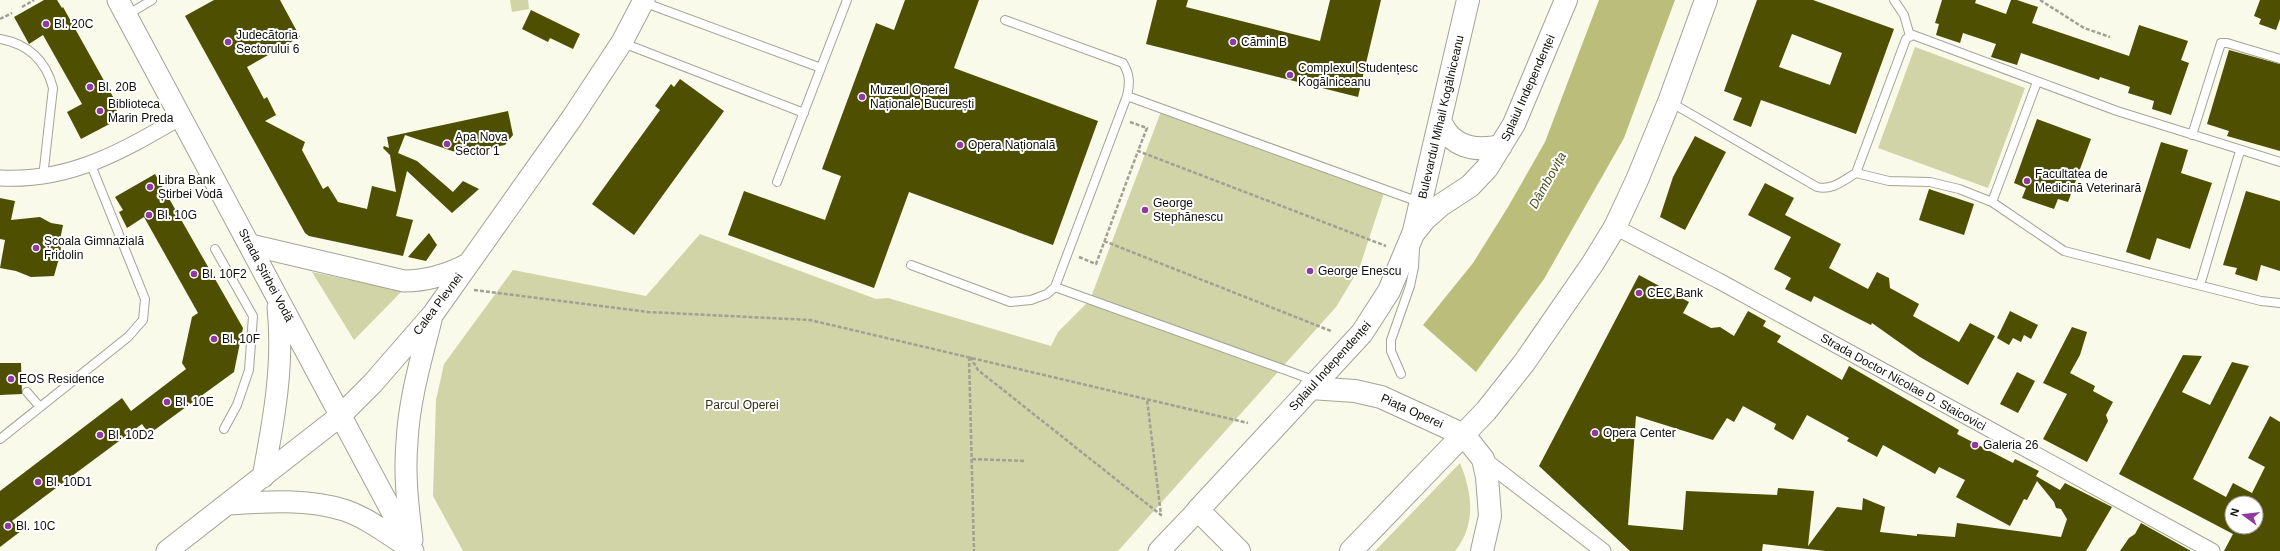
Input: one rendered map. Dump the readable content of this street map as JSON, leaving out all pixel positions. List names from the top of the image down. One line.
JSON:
{"streets":{"main road":["Splaiul Independenței","Bulevardul Mihail Kogălniceanu","Strada Știrbei Vodă","Calea Plevnei","Piața Operei"],"street":["Strada Doctor Nicolae D. Staicovici"]},"crossings":[["Splaiul Independenței","Bulevardul Mihail Kogălniceanu"],["Splaiul Independenței","Piața Operei"],["Strada Știrbei Vodă","Calea Plevnei"]],"water":["Dâmbovița"],"parks":["Parcul Operei"],"places":["Bl. 20C","Judecătoria Sectorului 6","Cămin B","Complexul Studențesc Kogălniceanu","Bl. 20B","Muzeul Operei Naționale București","Biblioteca Marin Preda","Apa Nova Sector 1","Opera Națională","Facultatea de Medicină Veterinară","Libra Bank Știrbei Vodă","George Stephănescu","Bl. 10G","Școala Gimnazială Fridolin","George Enescu","Bl. 10F2","CEC Bank","Bl. 10F","EOS Residence","Bl. 10E","Opera Center","Bl. 10D2","Galeria 26","Bl. 10D1","Bl. 10C"],"north":"left"}
